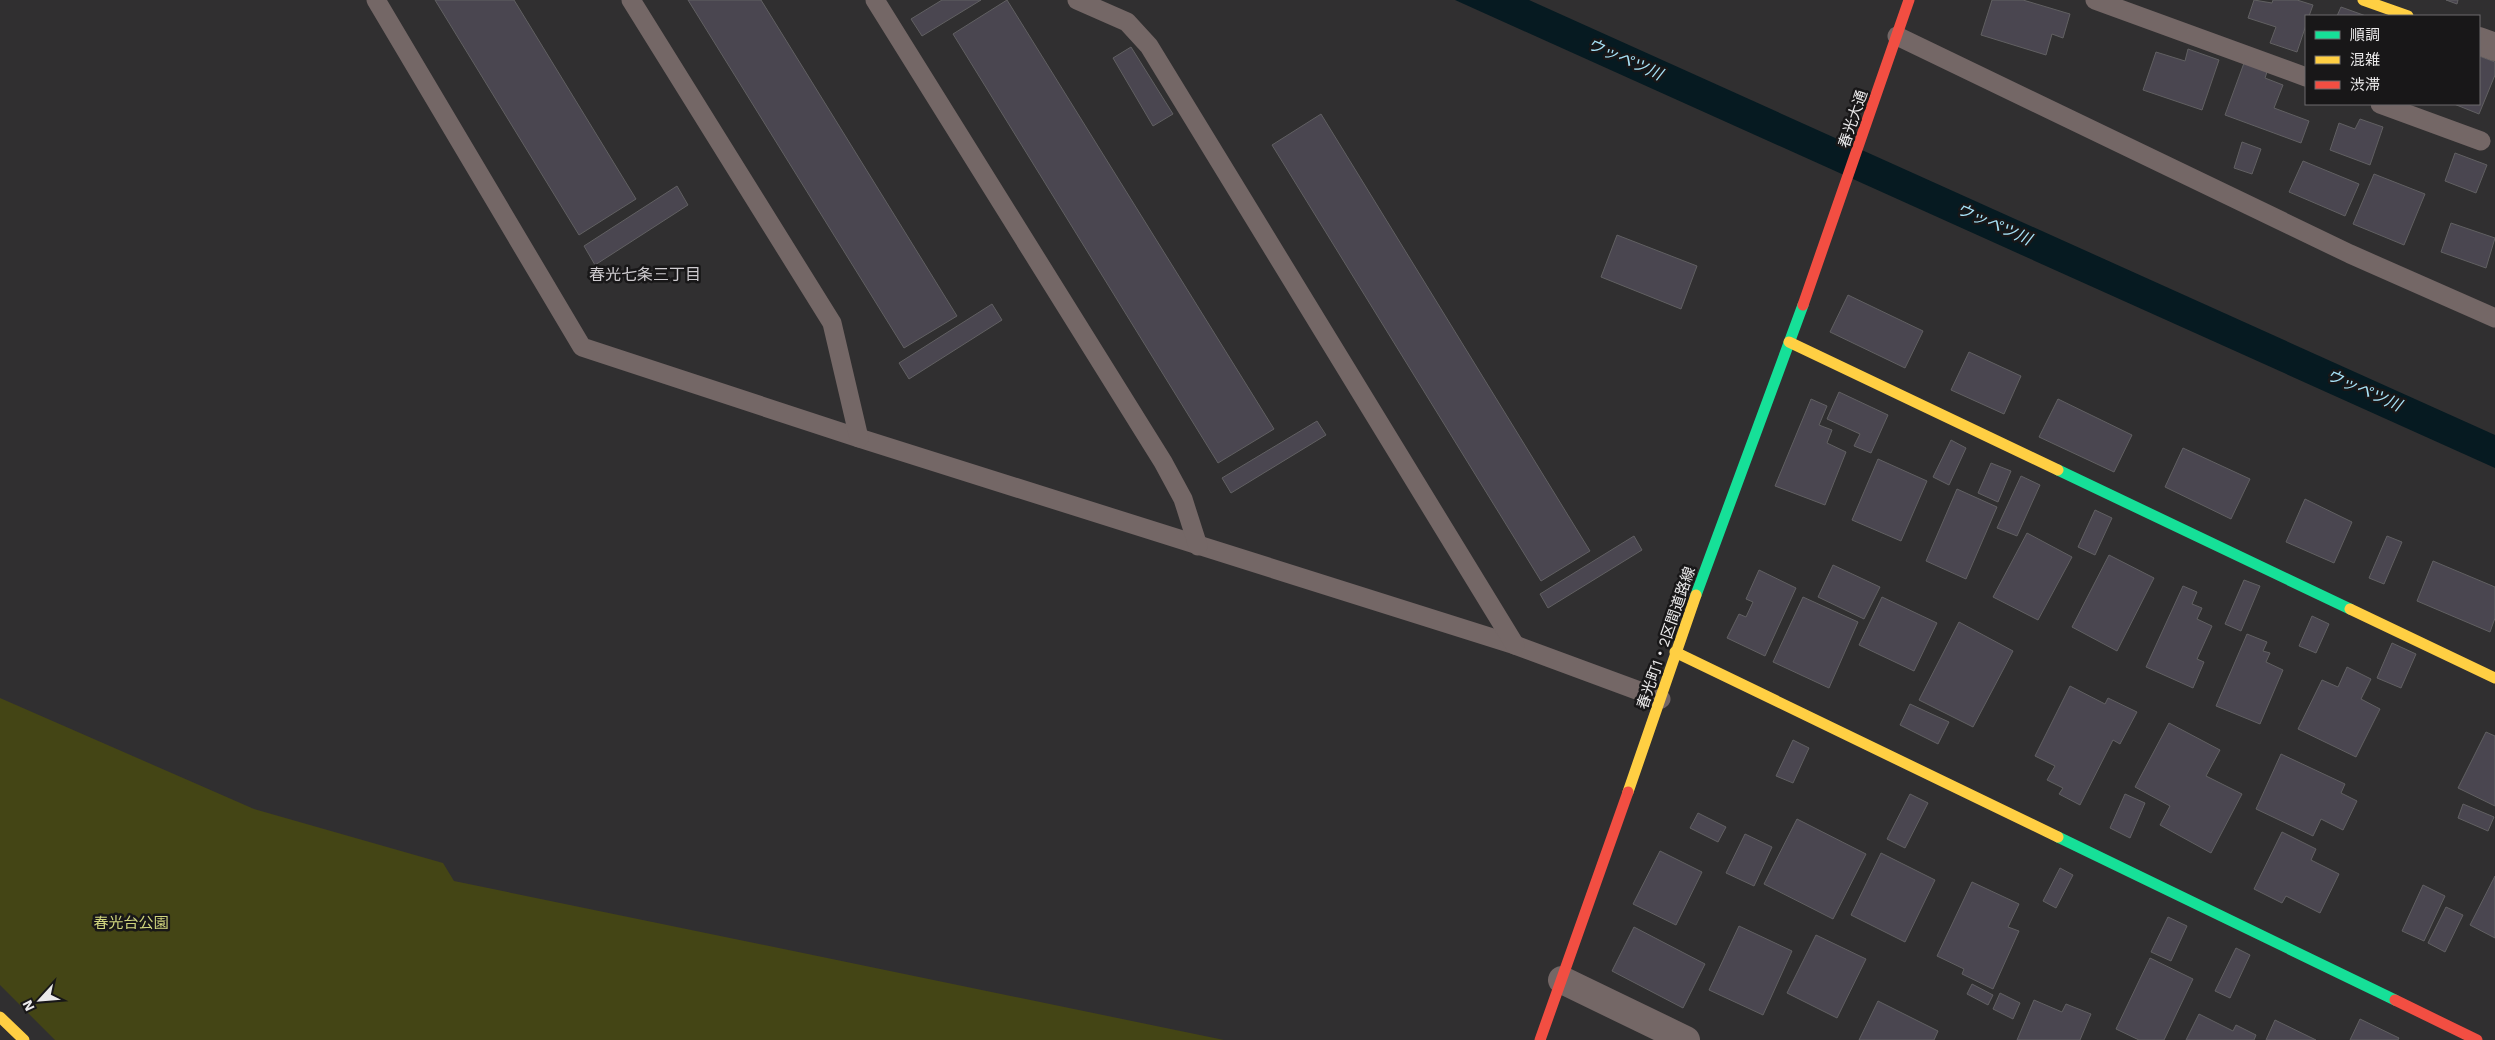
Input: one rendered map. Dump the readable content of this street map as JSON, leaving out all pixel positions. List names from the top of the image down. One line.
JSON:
{"streets":{"main road":["春光大通","春光町1・2区間道路線"]},"crossings":[["春光大通","春光町1・2区間道路線"]],"districts":["春光七条三丁目"],"water":["ウッペツ川"],"parks":["春光台公園"],"legend":["順調","混雑","渋滞"],"north":"bottom left"}
